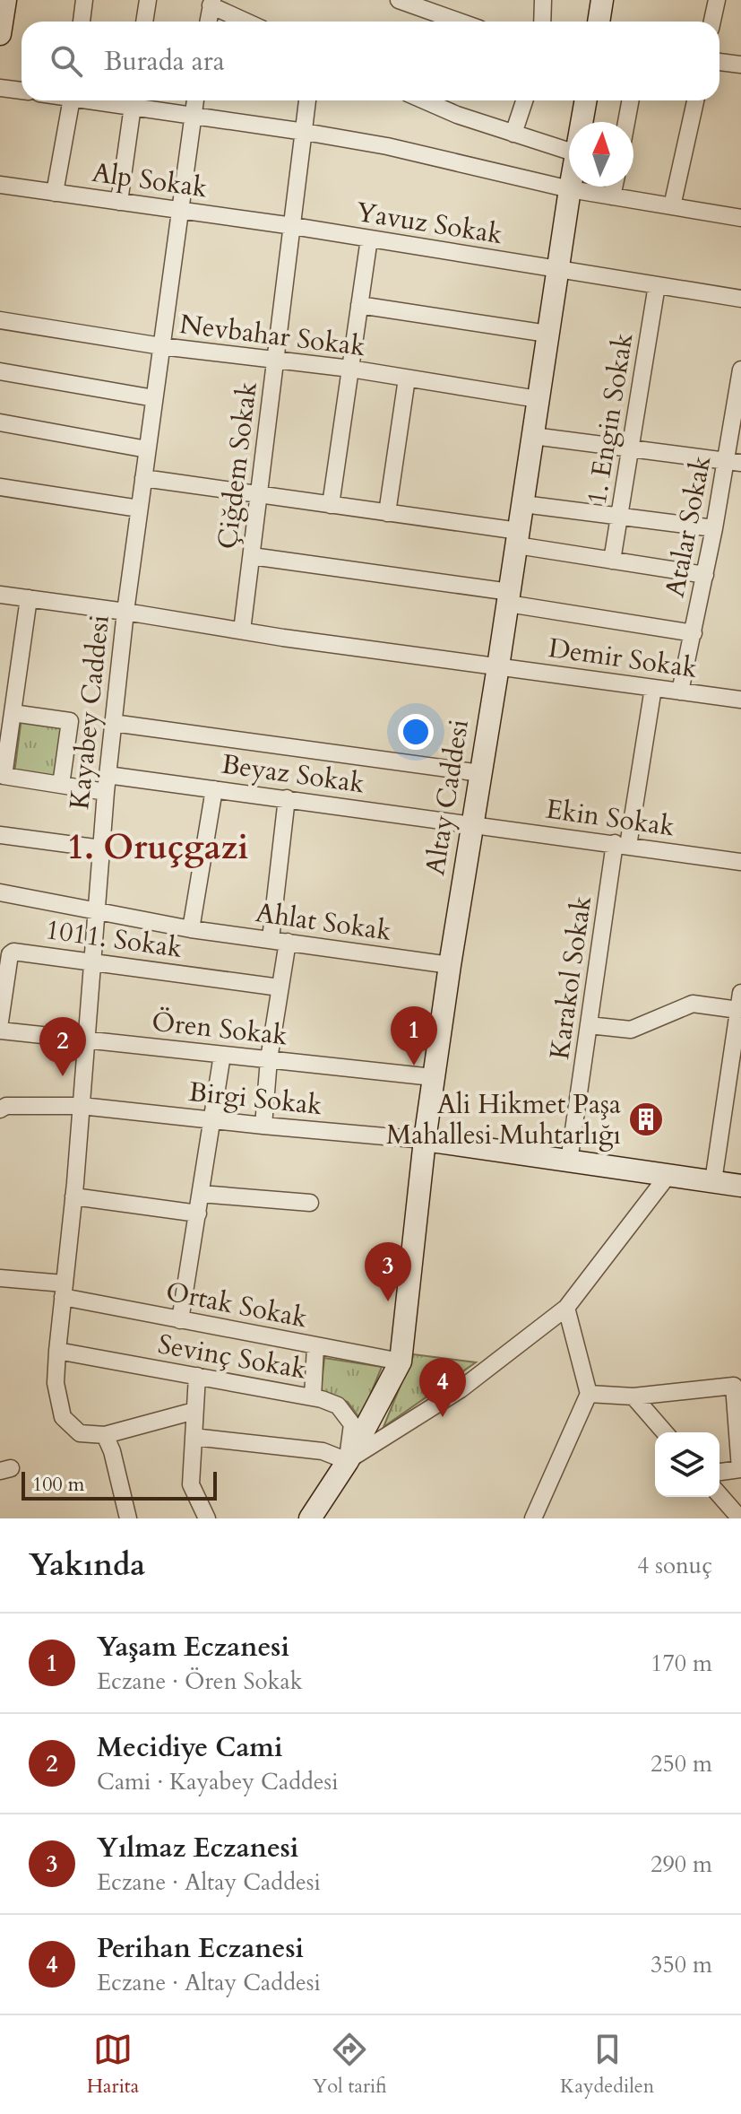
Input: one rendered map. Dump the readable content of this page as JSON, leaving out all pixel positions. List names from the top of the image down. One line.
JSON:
{"streets":{"main road":["Altay Caddesi"],"street":["Alp Sokak","Yavuz Sokak","Nevbahar Sokak","1. Engin Sokak","Çiğdem Sokak","Atalar Sokak","Demir Sokak","Kayabey Caddesi","Beyaz Sokak","Ekin Sokak","Ahlat Sokak","1011. Sokak","Karakol Sokak","Ören Sokak","Birgi Sokak","Ortak Sokak","Sevinç Sokak"]},"crossings":[["Alp Sokak","Yavuz Sokak"],["Alp Sokak","Çiğdem Sokak"],["Alp Sokak","Kayabey Caddesi"],["Yavuz Sokak","1. Engin Sokak"],["Yavuz Sokak","Çiğdem Sokak"],["Yavuz Sokak","Altay Caddesi"],["Nevbahar Sokak","Çiğdem Sokak"],["Nevbahar Sokak","Kayabey Caddesi"],["Nevbahar Sokak","Altay Caddesi"],["Çiğdem Sokak","Demir Sokak"],["Atalar Sokak","Demir Sokak"],["Demir Sokak","Kayabey Caddesi"],["Demir Sokak","Altay Caddesi"],["Demir Sokak","Karakol Sokak"],["Kayabey Caddesi","Beyaz Sokak"],["Kayabey Caddesi","Ahlat Sokak"],["Kayabey Caddesi","1011. Sokak"],["Kayabey Caddesi","Ören Sokak"],["Kayabey Caddesi","Birgi Sokak"],["Kayabey Caddesi","Ortak Sokak"],["Kayabey Caddesi","Sevinç Sokak"],["Beyaz Sokak","Altay Caddesi"],["Beyaz Sokak","Ekin Sokak"],["Altay Caddesi","Ekin Sokak"],["Altay Caddesi","Ahlat Sokak"],["Altay Caddesi","Ören Sokak"],["Altay Caddesi","Birgi Sokak"],["Altay Caddesi","Ortak Sokak"],["Altay Caddesi","Sevinç Sokak"],["Ekin Sokak","Karakol Sokak"]],"districts":["1. Oruçgazi"],"places":{"building":["Ali Hikmet Paşa Mahallesi Muhtarlığı"]},"scale_bar":"100 m","north":"top","page":{"search":"Burada ara","pins":["1","2","3","4"],"scale":"100 m","heading":["Yakında","4 sonuç"],"list":[{"mark":"1","name":"Yaşam Eczanesi","note":"Eczane · Ören Sokak","value":"170 m"},{"mark":"2","name":"Mecidiye Cami","note":"Cami · Kayabey Caddesi","value":"250 m"},{"mark":"3","name":"Yılmaz Eczanesi","note":"Eczane · Altay Caddesi","value":"290 m"},{"mark":"4","name":"Perihan Eczanesi","note":"Eczane · Altay Caddesi","value":"350 m"}],"nav":["Harita","Yol tarifi","Kaydedilen"]}}
